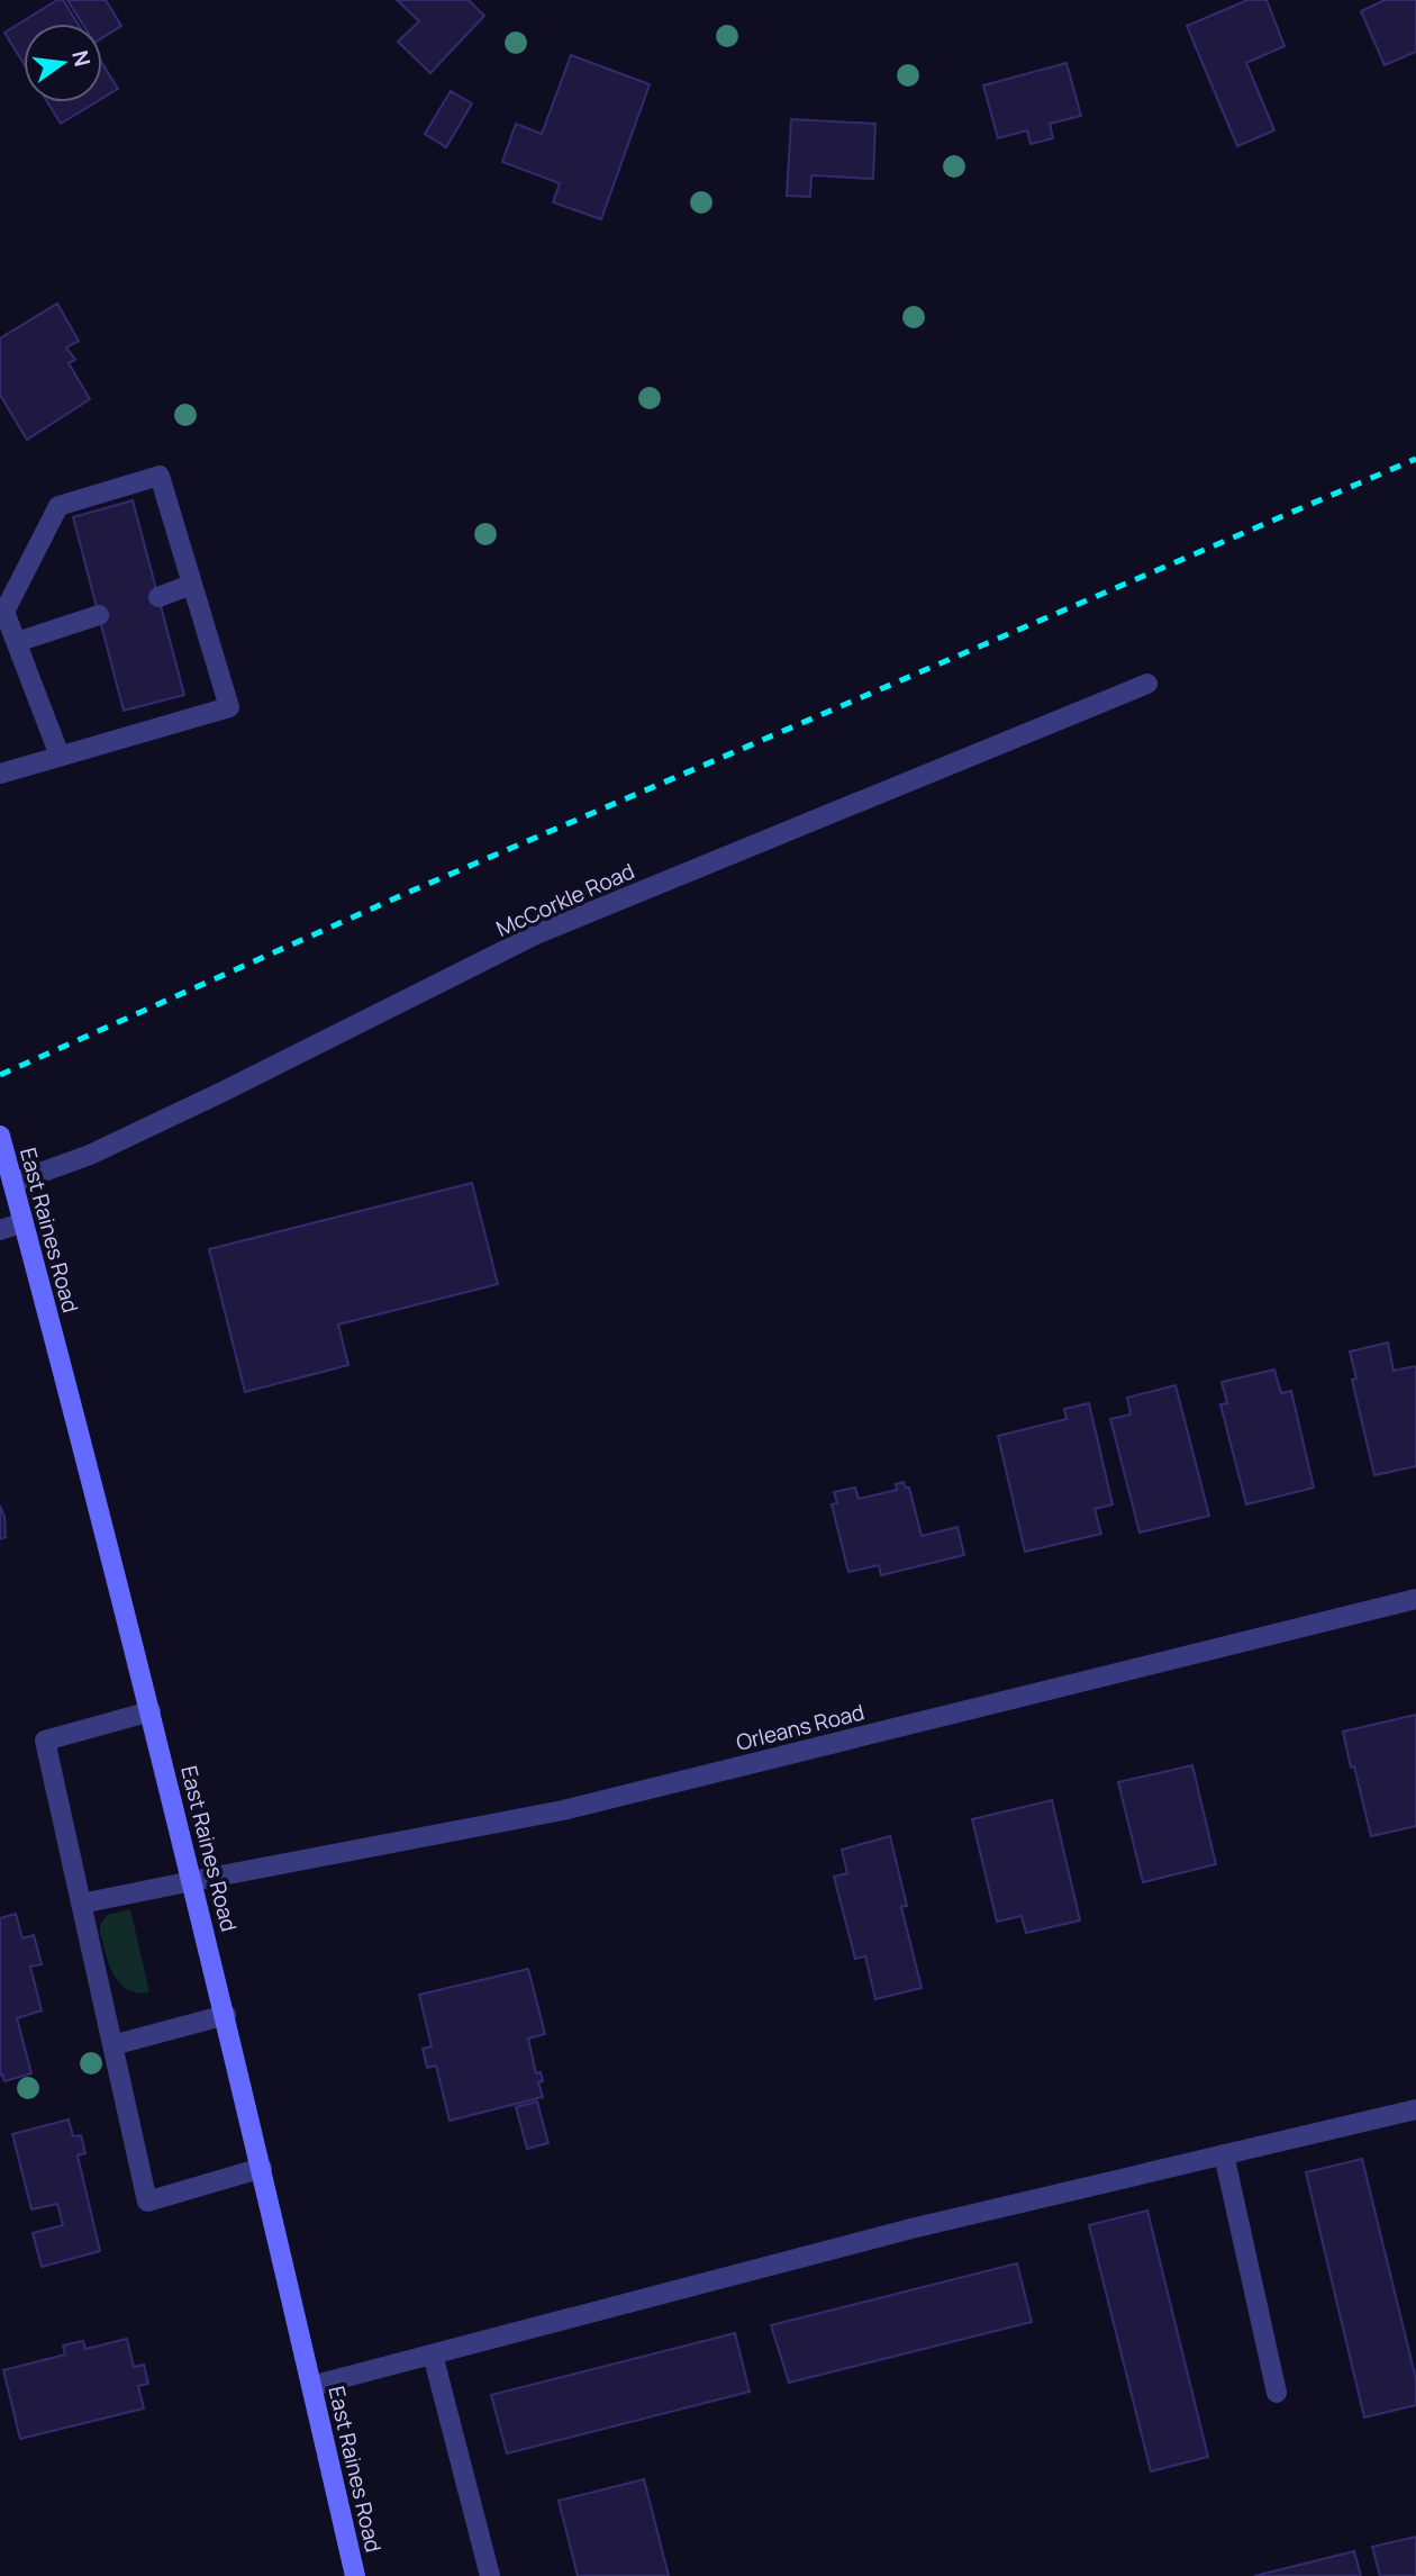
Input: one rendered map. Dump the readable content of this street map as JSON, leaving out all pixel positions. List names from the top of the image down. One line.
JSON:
{"streets":{"main road":["East Raines Road"],"street":["McCorkle Road","Orleans Road"]},"crossings":[["McCorkle Road","East Raines Road"],["East Raines Road","Orleans Road"]],"north":"right"}
